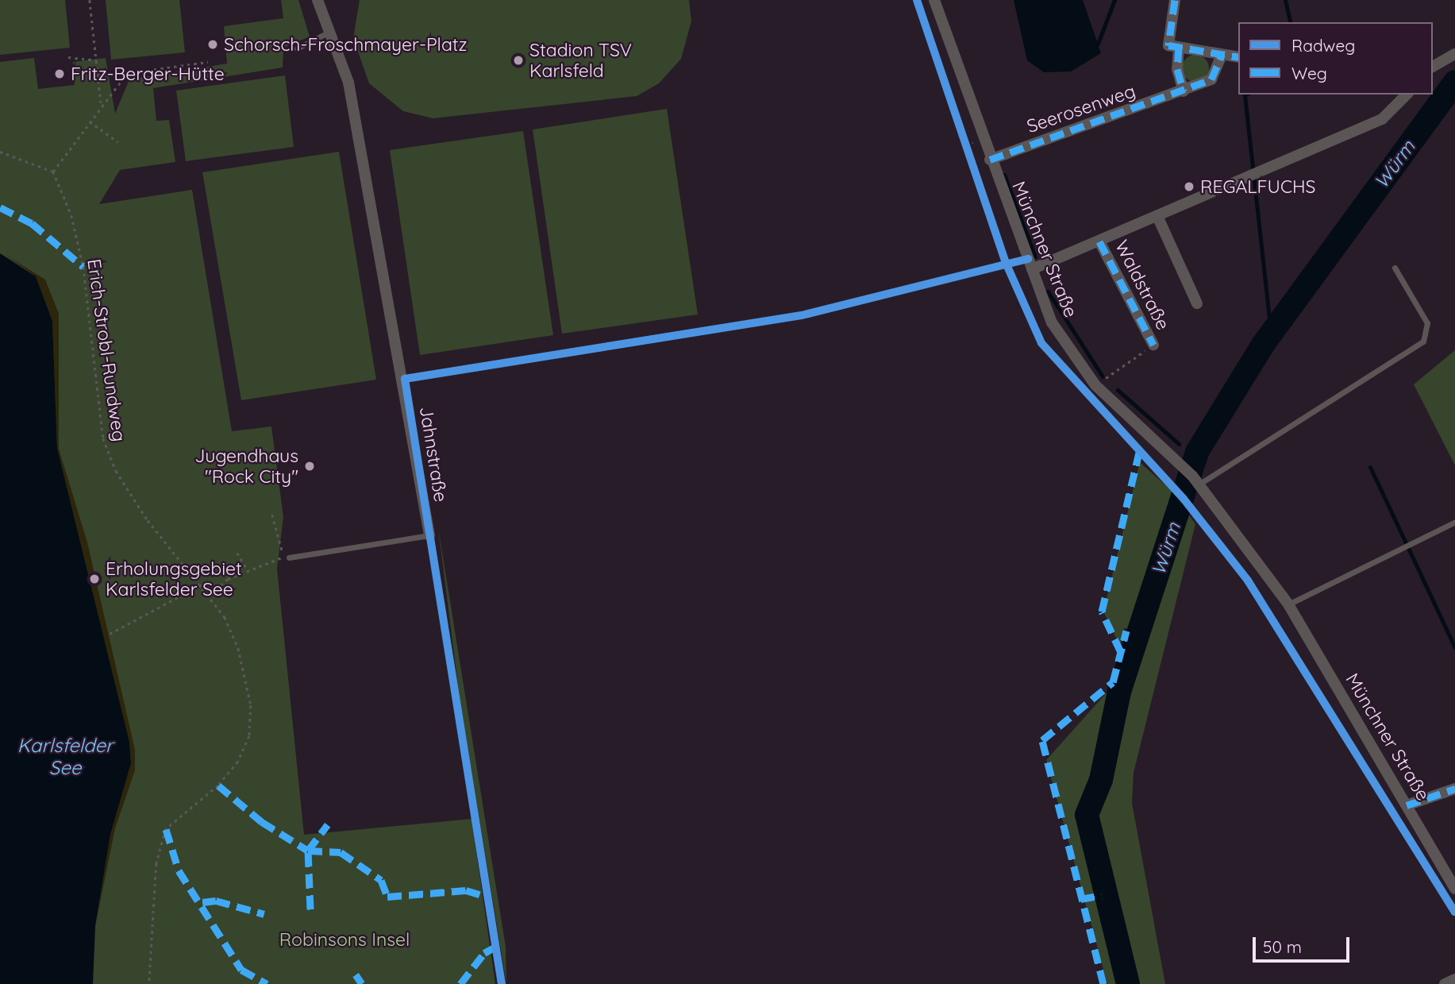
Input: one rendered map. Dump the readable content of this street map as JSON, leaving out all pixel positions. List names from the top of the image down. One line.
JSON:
{"streets":{"street":["Seerosenweg","Münchner Straße","Waldstraße","Jahnstraße"],"path":["Erich-Strobl-Rundweg"]},"crossings":[["Seerosenweg","Münchner Straße"],["Münchner Straße","Waldstraße"]],"water":["Würm","Karlsfelder See"],"parks":["Robinsons Insel"],"places":["Schorsch-Froschmayer-Platz","Stadion TSV Karlsfeld","Fritz-Berger-Hütte","REGALFUCHS","Jugendhaus \"Rock City\"","Erholungsgebiet Karlsfelder See"],"legend":["Radweg","Weg"],"scale_bar":"50 m"}
